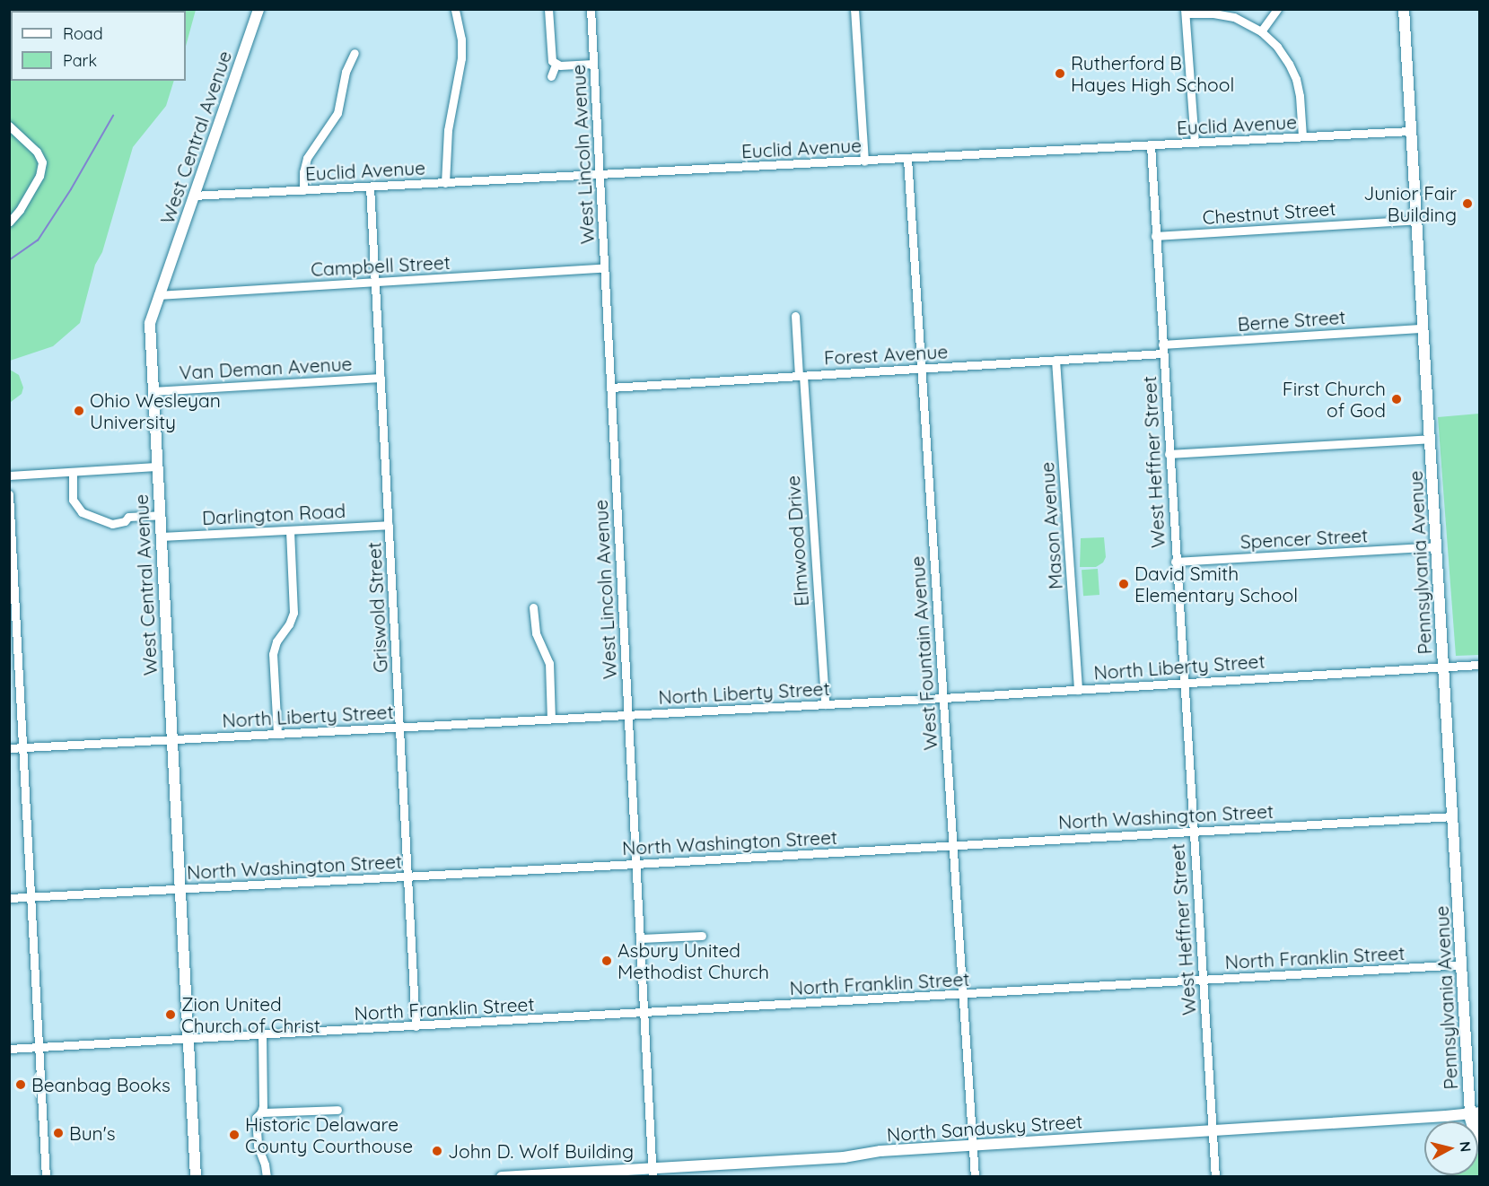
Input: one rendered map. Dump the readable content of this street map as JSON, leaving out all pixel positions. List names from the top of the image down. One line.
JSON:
{"streets":{"street":["Euclid Avenue","West Central Avenue","West Lincoln Avenue","Chestnut Street","Campbell Street","Berne Street","Forest Avenue","Van Deman Avenue","West Heffner Street","Darlington Road","Mason Avenue","Spencer Street","Elmwood Drive","Pennsylvania Avenue","Griswold Street","West Fountain Avenue","North Liberty Street","North Washington Street","North Franklin Street","North Sandusky Street"]},"crossings":[["Euclid Avenue","West Central Avenue"],["Euclid Avenue","West Lincoln Avenue"],["Euclid Avenue","West Heffner Street"],["Euclid Avenue","Pennsylvania Avenue"],["Euclid Avenue","Griswold Street"],["Euclid Avenue","West Fountain Avenue"],["West Central Avenue","Campbell Street"],["West Central Avenue","Van Deman Avenue"],["West Central Avenue","Darlington Road"],["West Central Avenue","North Liberty Street"],["West Central Avenue","North Washington Street"],["West Central Avenue","North Franklin Street"],["West Lincoln Avenue","Campbell Street"],["West Lincoln Avenue","Forest Avenue"],["West Lincoln Avenue","North Liberty Street"],["West Lincoln Avenue","North Washington Street"],["West Lincoln Avenue","North Franklin Street"],["West Lincoln Avenue","North Sandusky Street"],["Chestnut Street","West Heffner Street"],["Chestnut Street","Pennsylvania Avenue"],["Campbell Street","Griswold Street"],["Berne Street","West Heffner Street"],["Berne Street","Pennsylvania Avenue"],["Forest Avenue","West Heffner Street"],["Forest Avenue","Mason Avenue"],["Forest Avenue","Elmwood Drive"],["Forest Avenue","West Fountain Avenue"],["Van Deman Avenue","Griswold Street"],["West Heffner Street","Spencer Street"],["West Heffner Street","North Liberty Street"],["West Heffner Street","North Washington Street"],["West Heffner Street","North Franklin Street"],["West Heffner Street","North Sandusky Street"],["Darlington Road","Griswold Street"],["Mason Avenue","North Liberty Street"],["Spencer Street","Pennsylvania Avenue"],["Elmwood Drive","North Liberty Street"],["Pennsylvania Avenue","North Liberty Street"],["Pennsylvania Avenue","North Washington Street"],["Pennsylvania Avenue","North Franklin Street"],["Pennsylvania Avenue","North Sandusky Street"],["Griswold Street","North Liberty Street"],["Griswold Street","North Washington Street"],["Griswold Street","North Franklin Street"],["West Fountain Avenue","North Liberty Street"],["West Fountain Avenue","North Washington Street"],["West Fountain Avenue","North Franklin Street"],["West Fountain Avenue","North Sandusky Street"]],"places":["Rutherford B Hayes High School","Junior Fair Building","First Church of God","Ohio Wesleyan University","David Smith Elementary School","Asbury United Methodist Church","Zion United Church of Christ","Beanbag Books","Bun's","Historic Delaware County Courthouse","John D. Wolf Building"],"legend":["Road","Park"],"north":"right"}
